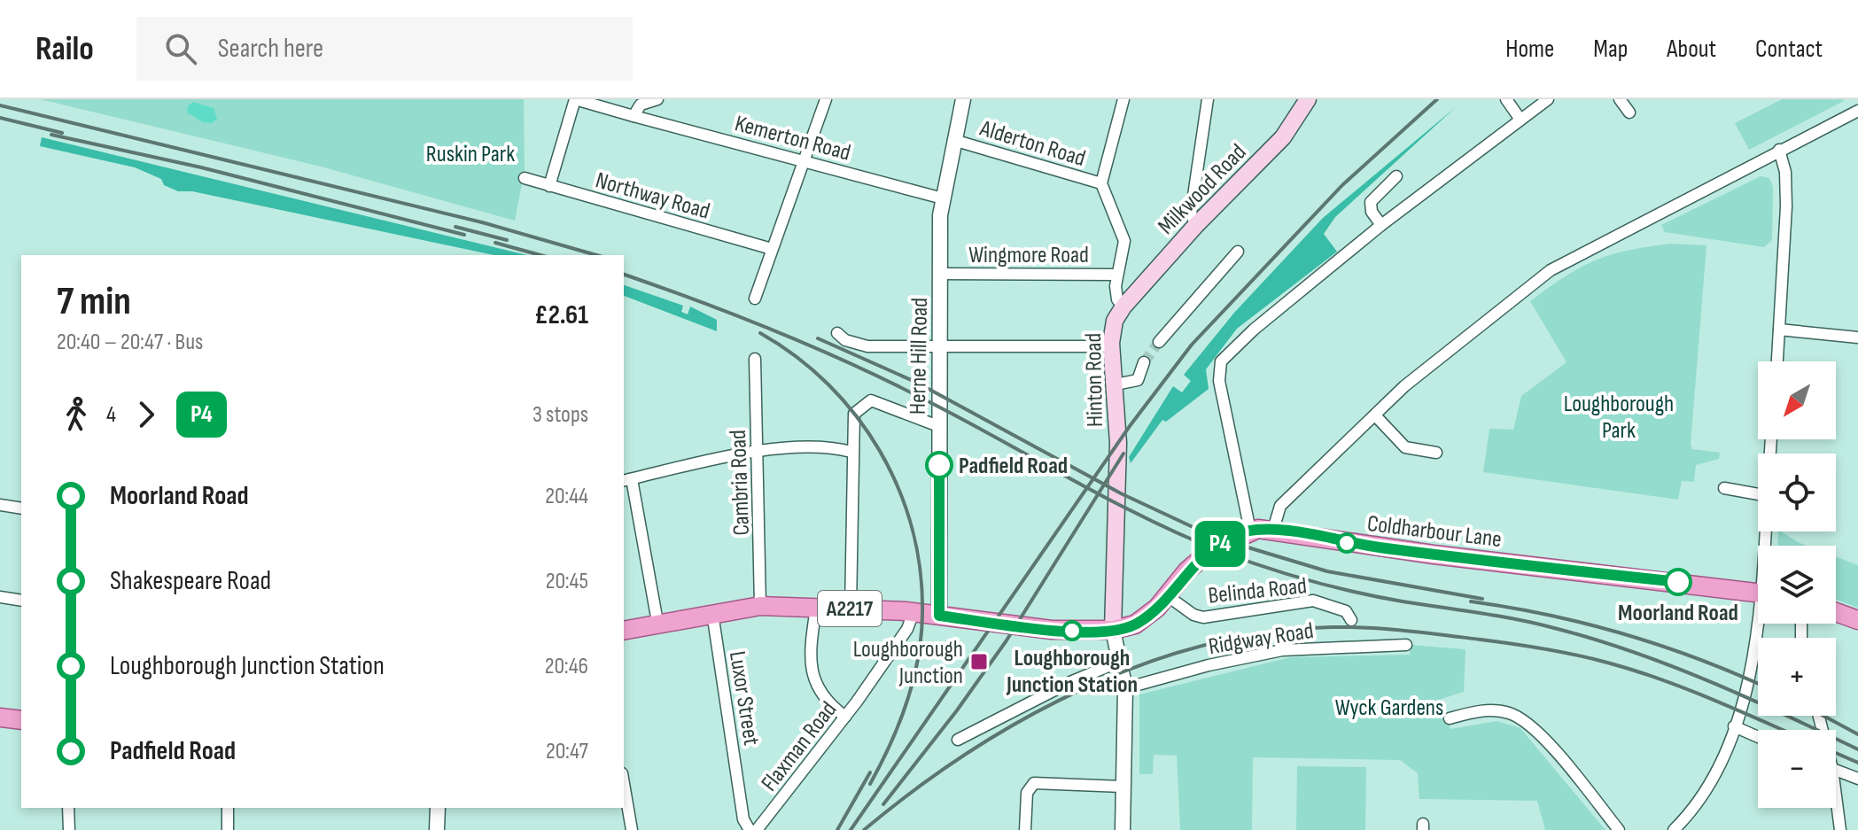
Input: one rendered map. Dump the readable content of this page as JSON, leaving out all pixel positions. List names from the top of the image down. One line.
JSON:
{"streets":{"main road":["Milkwood Road","Hinton Road","Coldharbour Lane","A2217"],"street":["Kemerton Road","Alderton Road","Northway Road","Wingmore Road","Herne Hill Road","Cambria Road","Belinda Road","Ridgway Road","Luxor Street","Flaxman Road"]},"crossings":[["Kemerton Road","Herne Hill Road"],["Alderton Road","Herne Hill Road"],["Alderton Road","Hinton Road"],["Milkwood Road","Hinton Road"],["Wingmore Road","Herne Hill Road"],["Wingmore Road","Hinton Road"],["Herne Hill Road","Coldharbour Lane"],["Hinton Road","Coldharbour Lane"],["Cambria Road","Coldharbour Lane"],["Coldharbour Lane","Belinda Road"],["Coldharbour Lane","Luxor Street"],["Coldharbour Lane","Flaxman Road"]],"parks":["Ruskin Park","Loughborough Park","Wyck Gardens"],"places":{"other":["Padfield Road","Moorland Road","Loughborough Junction Station"],"transit":["Loughborough Junction"]},"lines":["bus line P4"],"north":"bottom left","page":{"header":"Railo","search":"Search here","nav":["Home","Map","About","Contact"],"on_map":"P4","heading":["7 min","20:40 – 20:47 · Bus","£2.61"],"map_buttons":["+","−"],"legs":["4","P4","3 stops"],"list":[{"name":"Moorland Road","value":"20:44"},{"name":"Shakespeare Road","value":"20:45"},{"name":"Loughborough Junction Station","value":"20:46"},{"name":"Padfield Road","value":"20:47"}]}}
